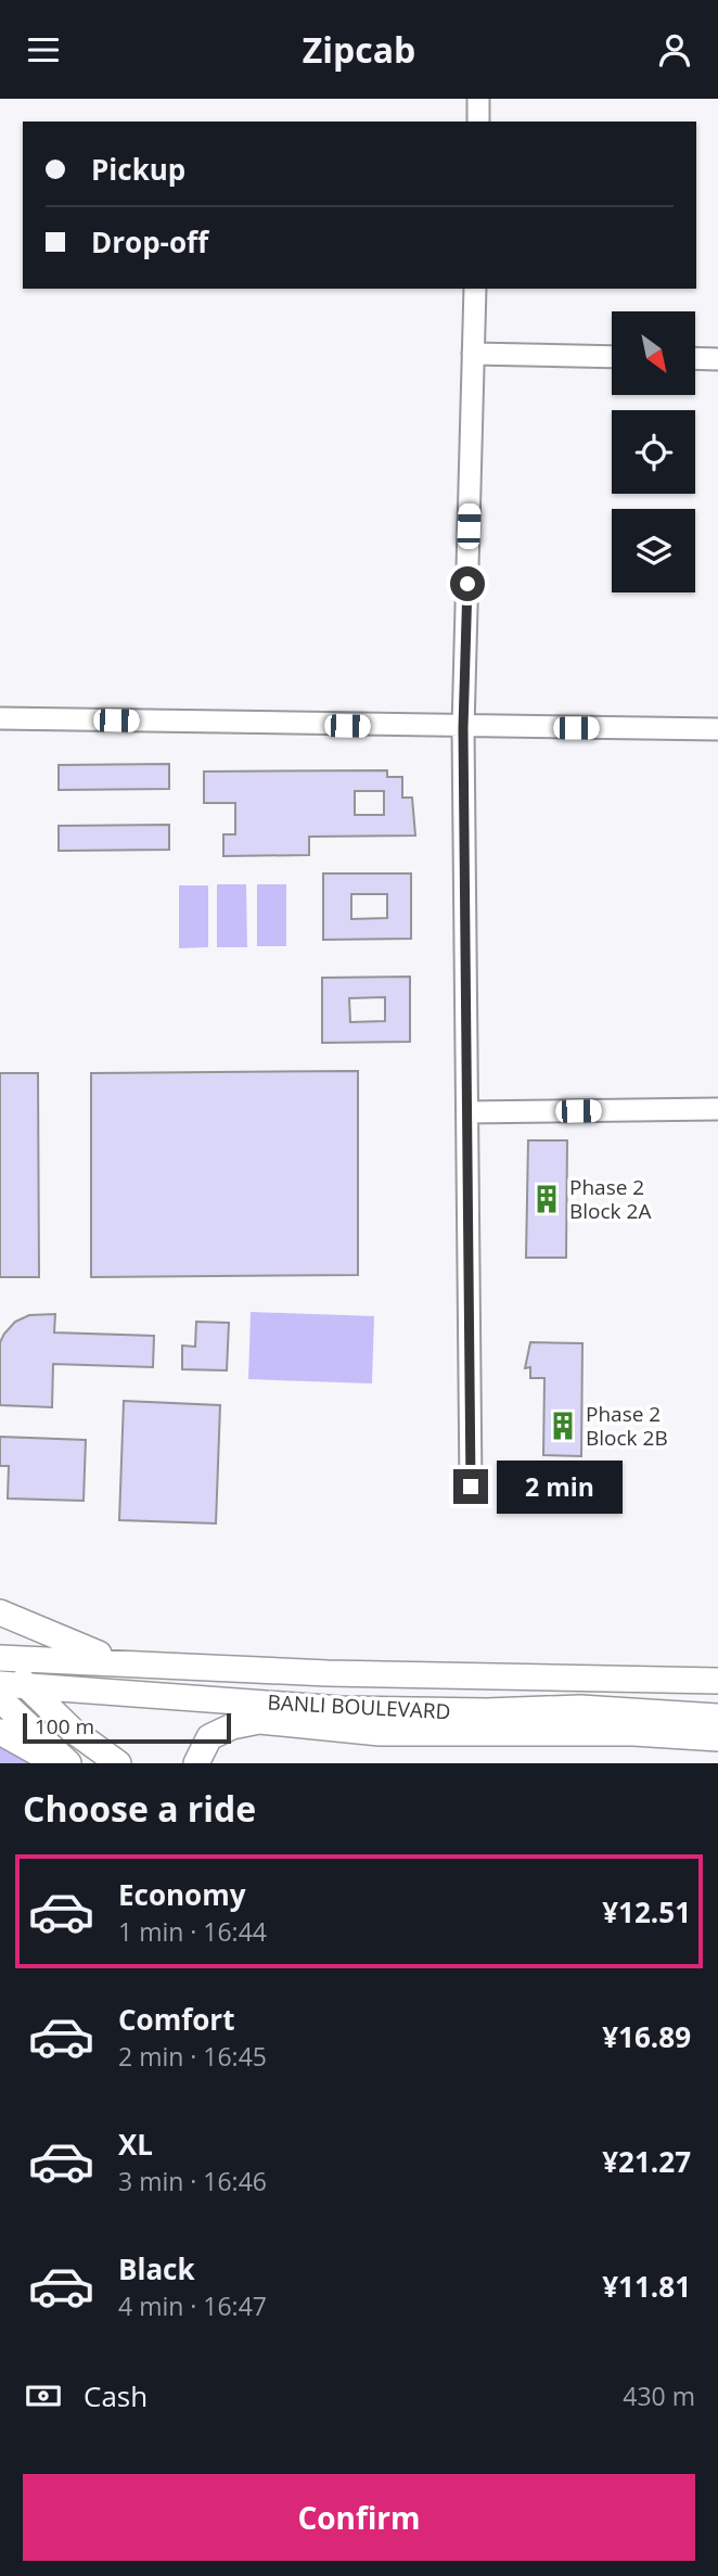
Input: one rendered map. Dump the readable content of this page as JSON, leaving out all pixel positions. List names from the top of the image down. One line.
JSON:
{"streets":{"main road":["BANLI BOULEVARD"]},"places":{"building":["Phase 2 Block 2A","Phase 2 Block 2B"]},"scale_bar":"100 m","north":"bottom right","page":{"header":"Zipcab","banner":["Pickup","Drop-off"],"bubble":"2 min","scale":"100 m","heading":"Choose a ride","list":[{"name":"Economy","note":"1 min · 16:44","value":"¥12.51"},{"name":"Comfort","note":"2 min · 16:45","value":"¥16.89"},{"name":"XL","note":"3 min · 16:46","value":"¥21.27"},{"name":"Black","note":"4 min · 16:47","value":"¥11.81"}],"pay":["Cash","430 m"],"buttons":"Confirm"}}
